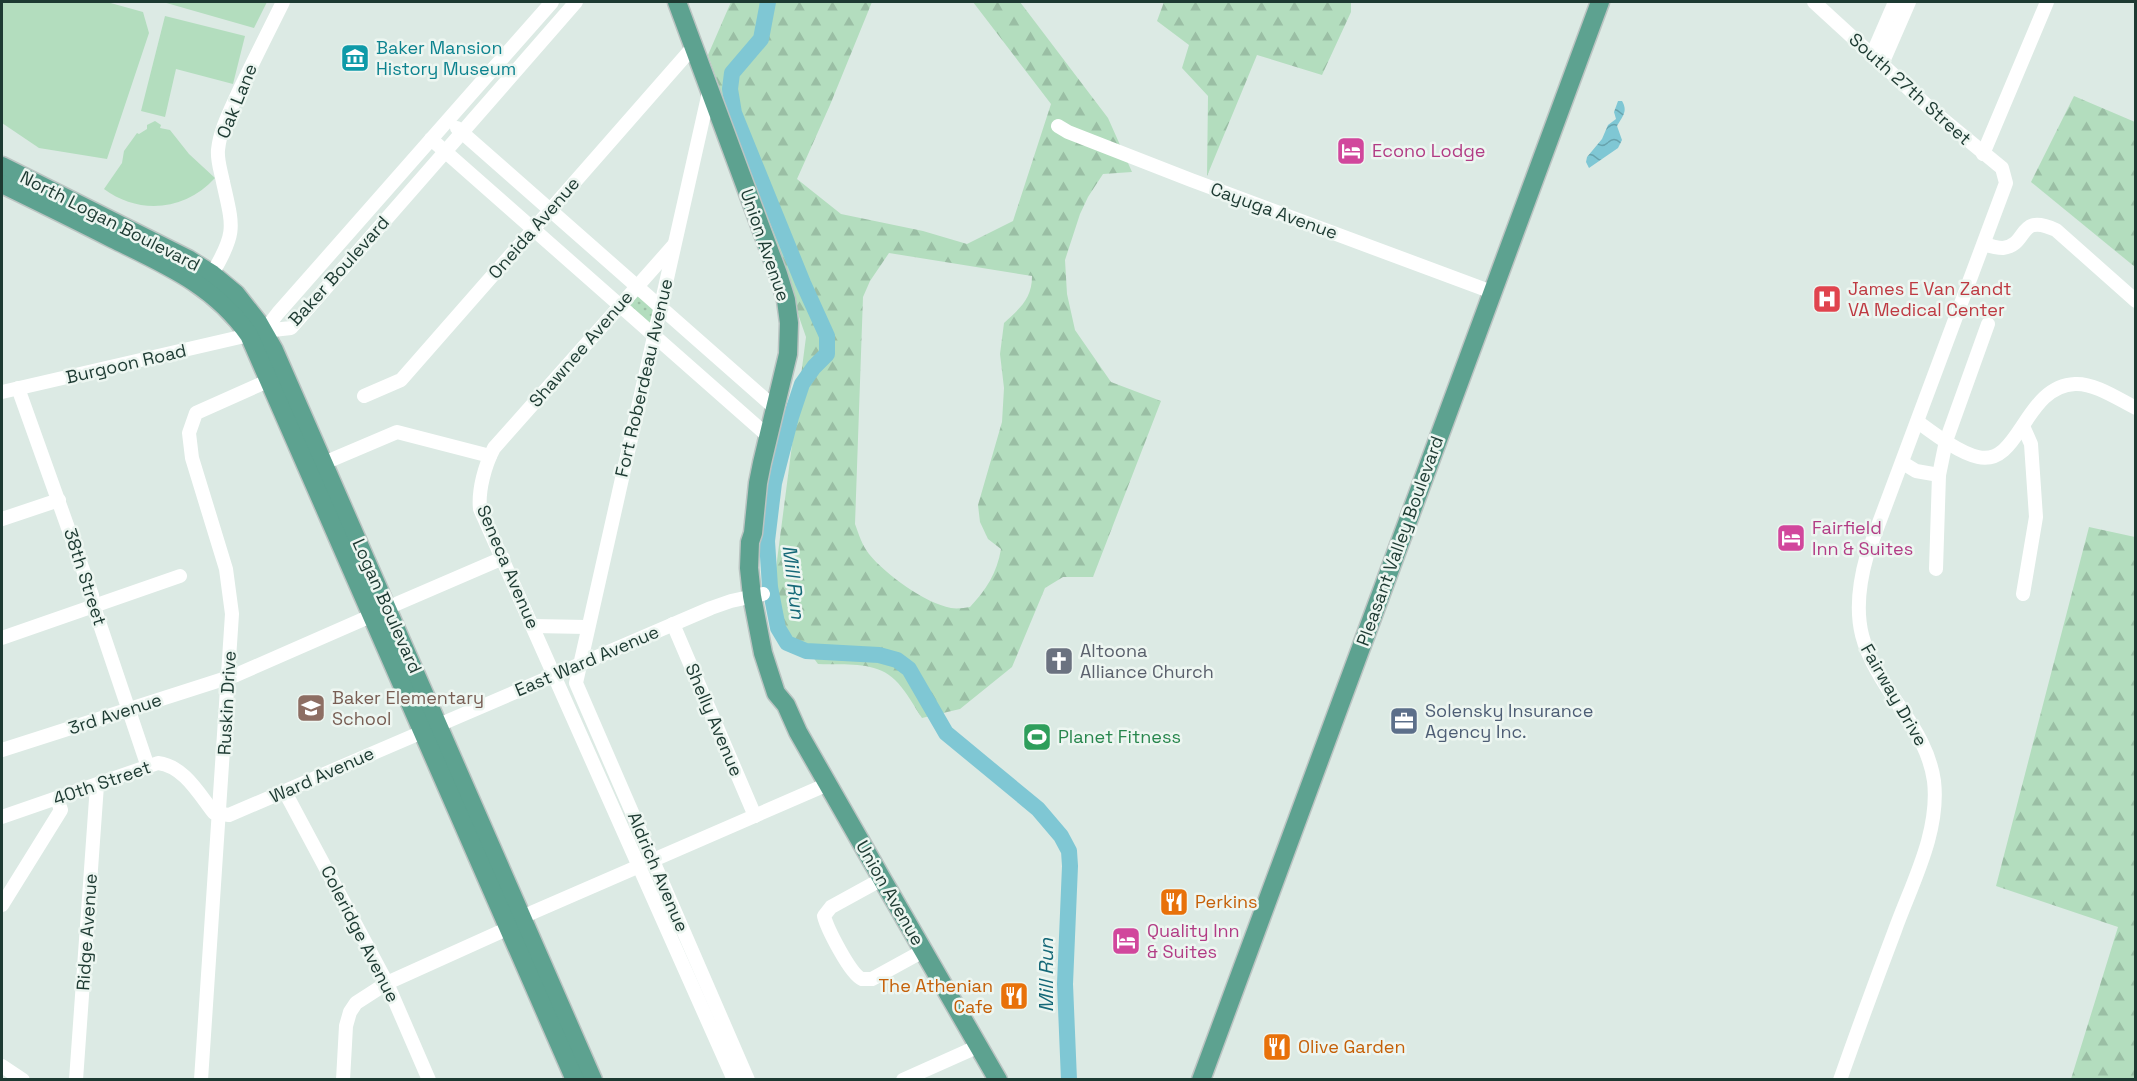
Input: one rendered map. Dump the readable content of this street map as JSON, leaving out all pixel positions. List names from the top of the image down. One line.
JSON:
{"streets":{"main road":["North Logan Boulevard","Union Avenue","Pleasant Valley Boulevard","Logan Boulevard"],"street":["South 27th Street","Oak Lane","Cayuga Avenue","Oneida Avenue","Baker Boulevard","Shawnee Avenue","Burgoon Road","Fort Roberdeau Avenue","Seneca Avenue","38th Street","East Ward Avenue","Fairway Drive","Ruskin Drive","3rd Avenue","Shelly Avenue","Ward Avenue","40th Street","Aldrich Avenue","Ridge Avenue","Coleridge Avenue"]},"crossings":[["South 27th Street","Fairway Drive"],["Oak Lane","North Logan Boulevard"],["Cayuga Avenue","Pleasant Valley Boulevard"],["North Logan Boulevard","Baker Boulevard"],["North Logan Boulevard","Burgoon Road"],["North Logan Boulevard","Logan Boulevard"],["Oneida Avenue","Union Avenue"],["Union Avenue","Fort Roberdeau Avenue"],["Union Avenue","East Ward Avenue"],["Baker Boulevard","Burgoon Road"],["Baker Boulevard","Logan Boulevard"],["Shawnee Avenue","Fort Roberdeau Avenue"],["Shawnee Avenue","Seneca Avenue"],["Burgoon Road","38th Street"],["Burgoon Road","Logan Boulevard"],["Fort Roberdeau Avenue","East Ward Avenue"],["Fort Roberdeau Avenue","Aldrich Avenue"],["Seneca Avenue","East Ward Avenue"],["Seneca Avenue","3rd Avenue"],["Seneca Avenue","Aldrich Avenue"],["38th Street","3rd Avenue"],["38th Street","40th Street"],["Logan Boulevard","East Ward Avenue"],["Logan Boulevard","Ruskin Drive"],["Logan Boulevard","3rd Avenue"],["Logan Boulevard","Ward Avenue"],["East Ward Avenue","Shelly Avenue"],["East Ward Avenue","Ward Avenue"],["East Ward Avenue","Aldrich Avenue"],["Ruskin Drive","3rd Avenue"],["Ruskin Drive","Ward Avenue"],["Ruskin Drive","40th Street"],["Ward Avenue","40th Street"],["Ward Avenue","Coleridge Avenue"],["40th Street","Ridge Avenue"]],"water":["Mill Run"],"places":{"museum":["Baker Mansion History Museum"],"hotel":["Econo Lodge","Fairfield Inn & Suites","Quality Inn & Suites"],"hospital":["James E Van Zandt VA Medical Center"],"church":["Altoona Alliance Church"],"school or university":["Baker Elementary School"],"office":["Solensky Insurance Agency Inc."],"sports":["Planet Fitness"],"restaurant":["Perkins","The Athenian Cafe","Olive Garden"]}}
